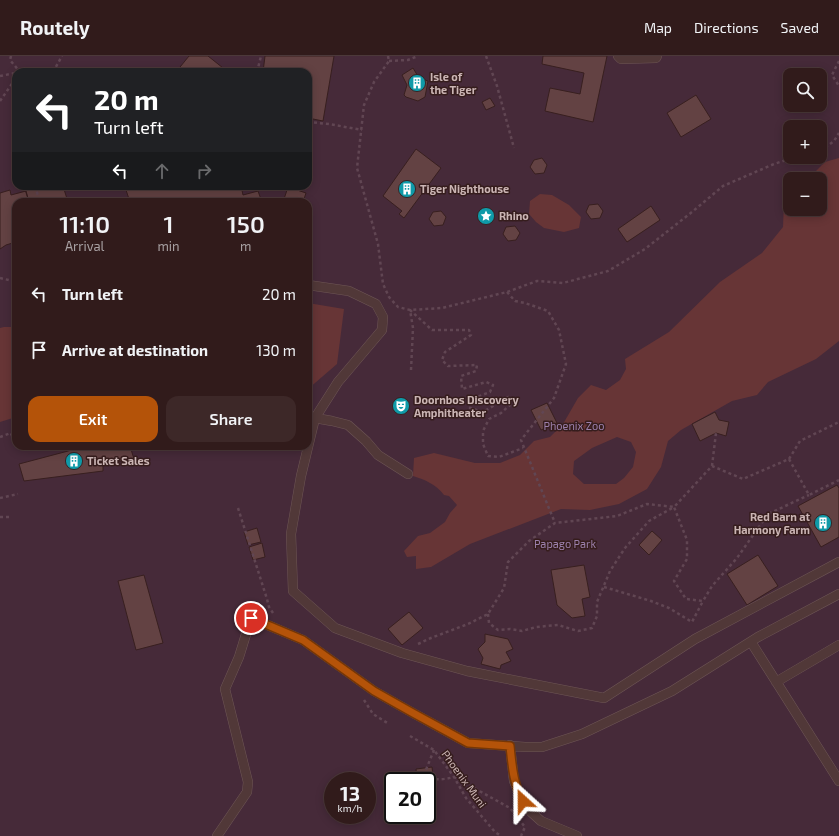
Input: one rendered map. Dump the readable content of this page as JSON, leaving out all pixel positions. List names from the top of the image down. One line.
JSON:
{"streets":{"path":["Phoenix Muni"]},"parks":["Phoenix Zoo","Papago Park"],"places":{"building":["Isle of the Tiger","Tiger Nighthouse","Ticket Sales","Red Barn at Harmony Farm"],"place":["Rhino"],"theatre":["Doornbos Discovery Amphitheater"]},"page":{"header":"Routely","nav":["Map","Directions","Saved"],"map_buttons":["+","−"],"turn":["20 m","Turn left"],"eta":["11:10","Arrival","1","min","150","m"],"list":[{"name":"Turn left","value":"20 m"},{"name":"Arrive at destination","value":"130 m"}],"buttons":["Exit","Share"],"speed":"13 km/h","limit":"20"}}
